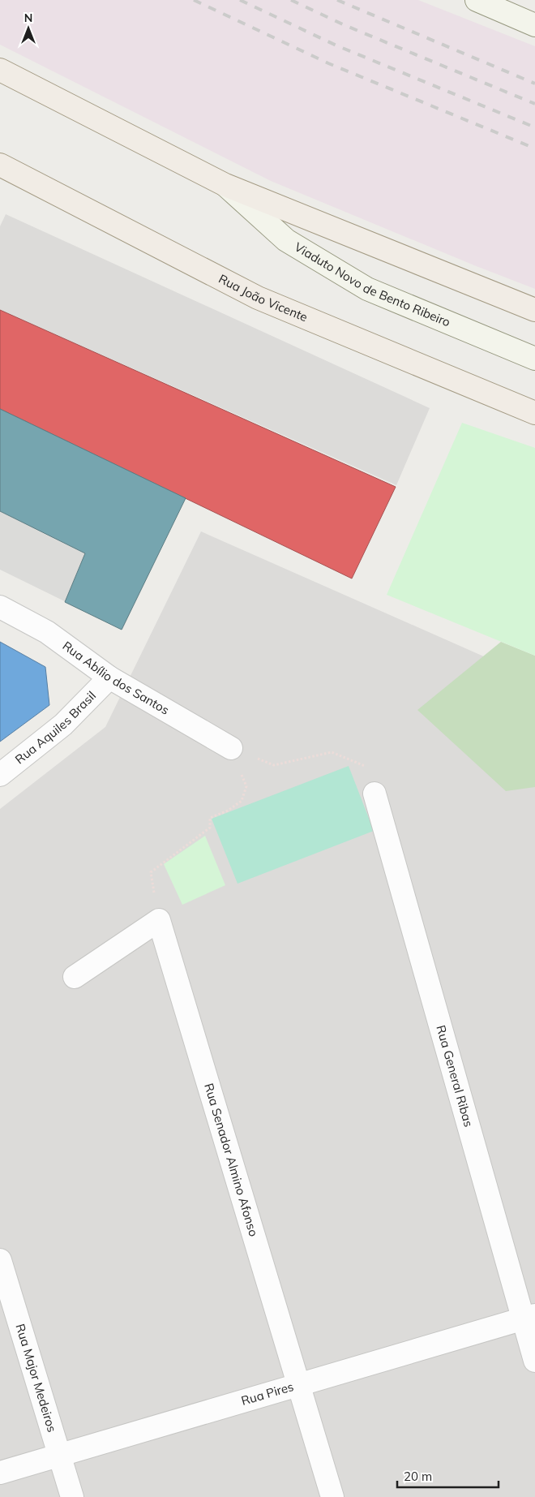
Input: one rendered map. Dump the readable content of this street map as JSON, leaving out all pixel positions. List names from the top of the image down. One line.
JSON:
{"streets":{"main road":["Viaduto Novo de Bento Ribeiro","Rua João Vicente"],"street":["Rua Abílio dos Santos","Rua Aquiles Brasil","Rua General Ribas","Rua Senador Almino Afonso","Rua Major Medeiros","Rua Pires"]},"crossings":[["Rua Abílio dos Santos","Rua Aquiles Brasil"],["Rua General Ribas","Rua Pires"],["Rua Senador Almino Afonso","Rua Pires"],["Rua Major Medeiros","Rua Pires"]],"scale_bar":"20 m","north":"top"}
